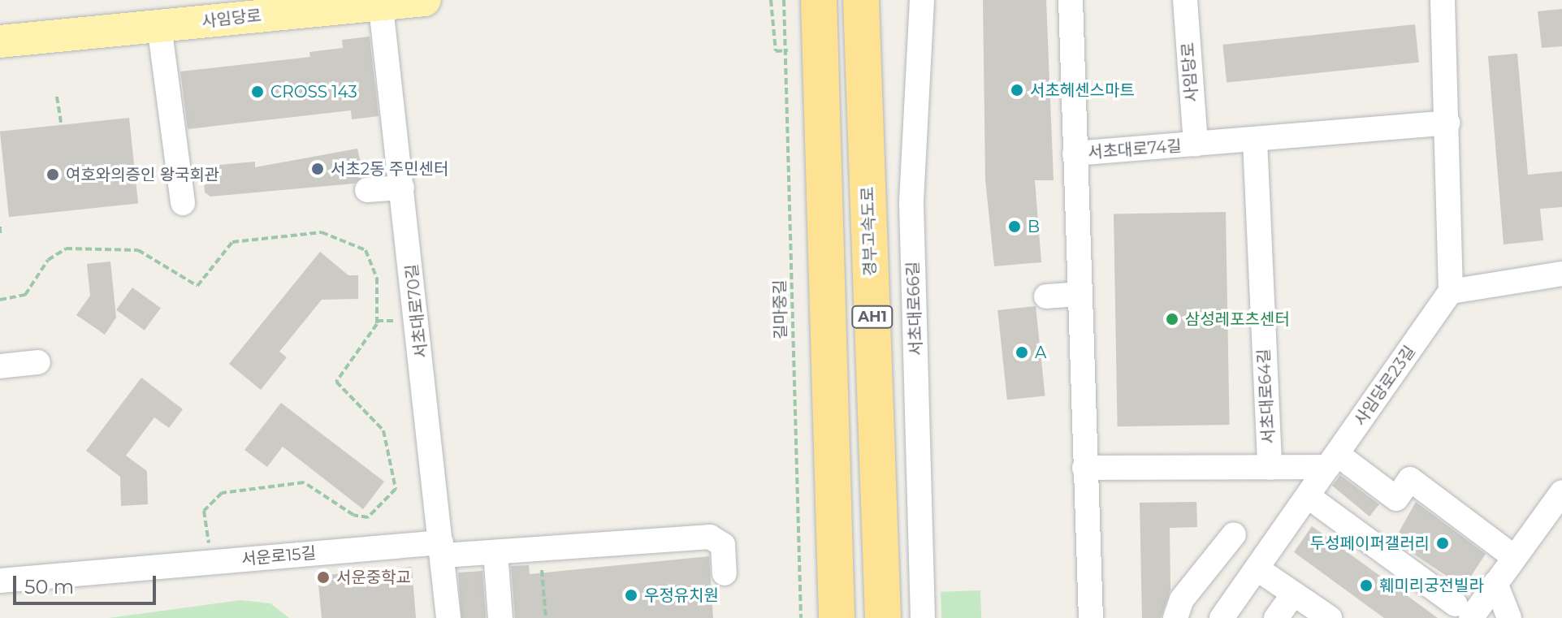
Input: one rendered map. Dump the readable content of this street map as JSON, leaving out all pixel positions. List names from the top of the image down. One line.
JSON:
{"streets":{"highway":["경부고속도로","AH1"],"main road":["사임당로"],"street":["서초대로74길","서초대로66길","서초대로70길","사임당로23길","서초대로64길","서운로15길"],"path":["길마중길"]},"crossings":[["사임당로","서초대로74길"],["사임당로","서초대로70길"],["서초대로70길","서운로15길"]],"places":["서초헤센스마트","CROSS 143","서초2동 주민센터","여호와의증인 왕국회관","B","삼성레포츠센터","A","두성페이퍼갤러리","서운중학교","훼미리궁전빌라","우정유치원"],"scale_bar":"50 m"}
